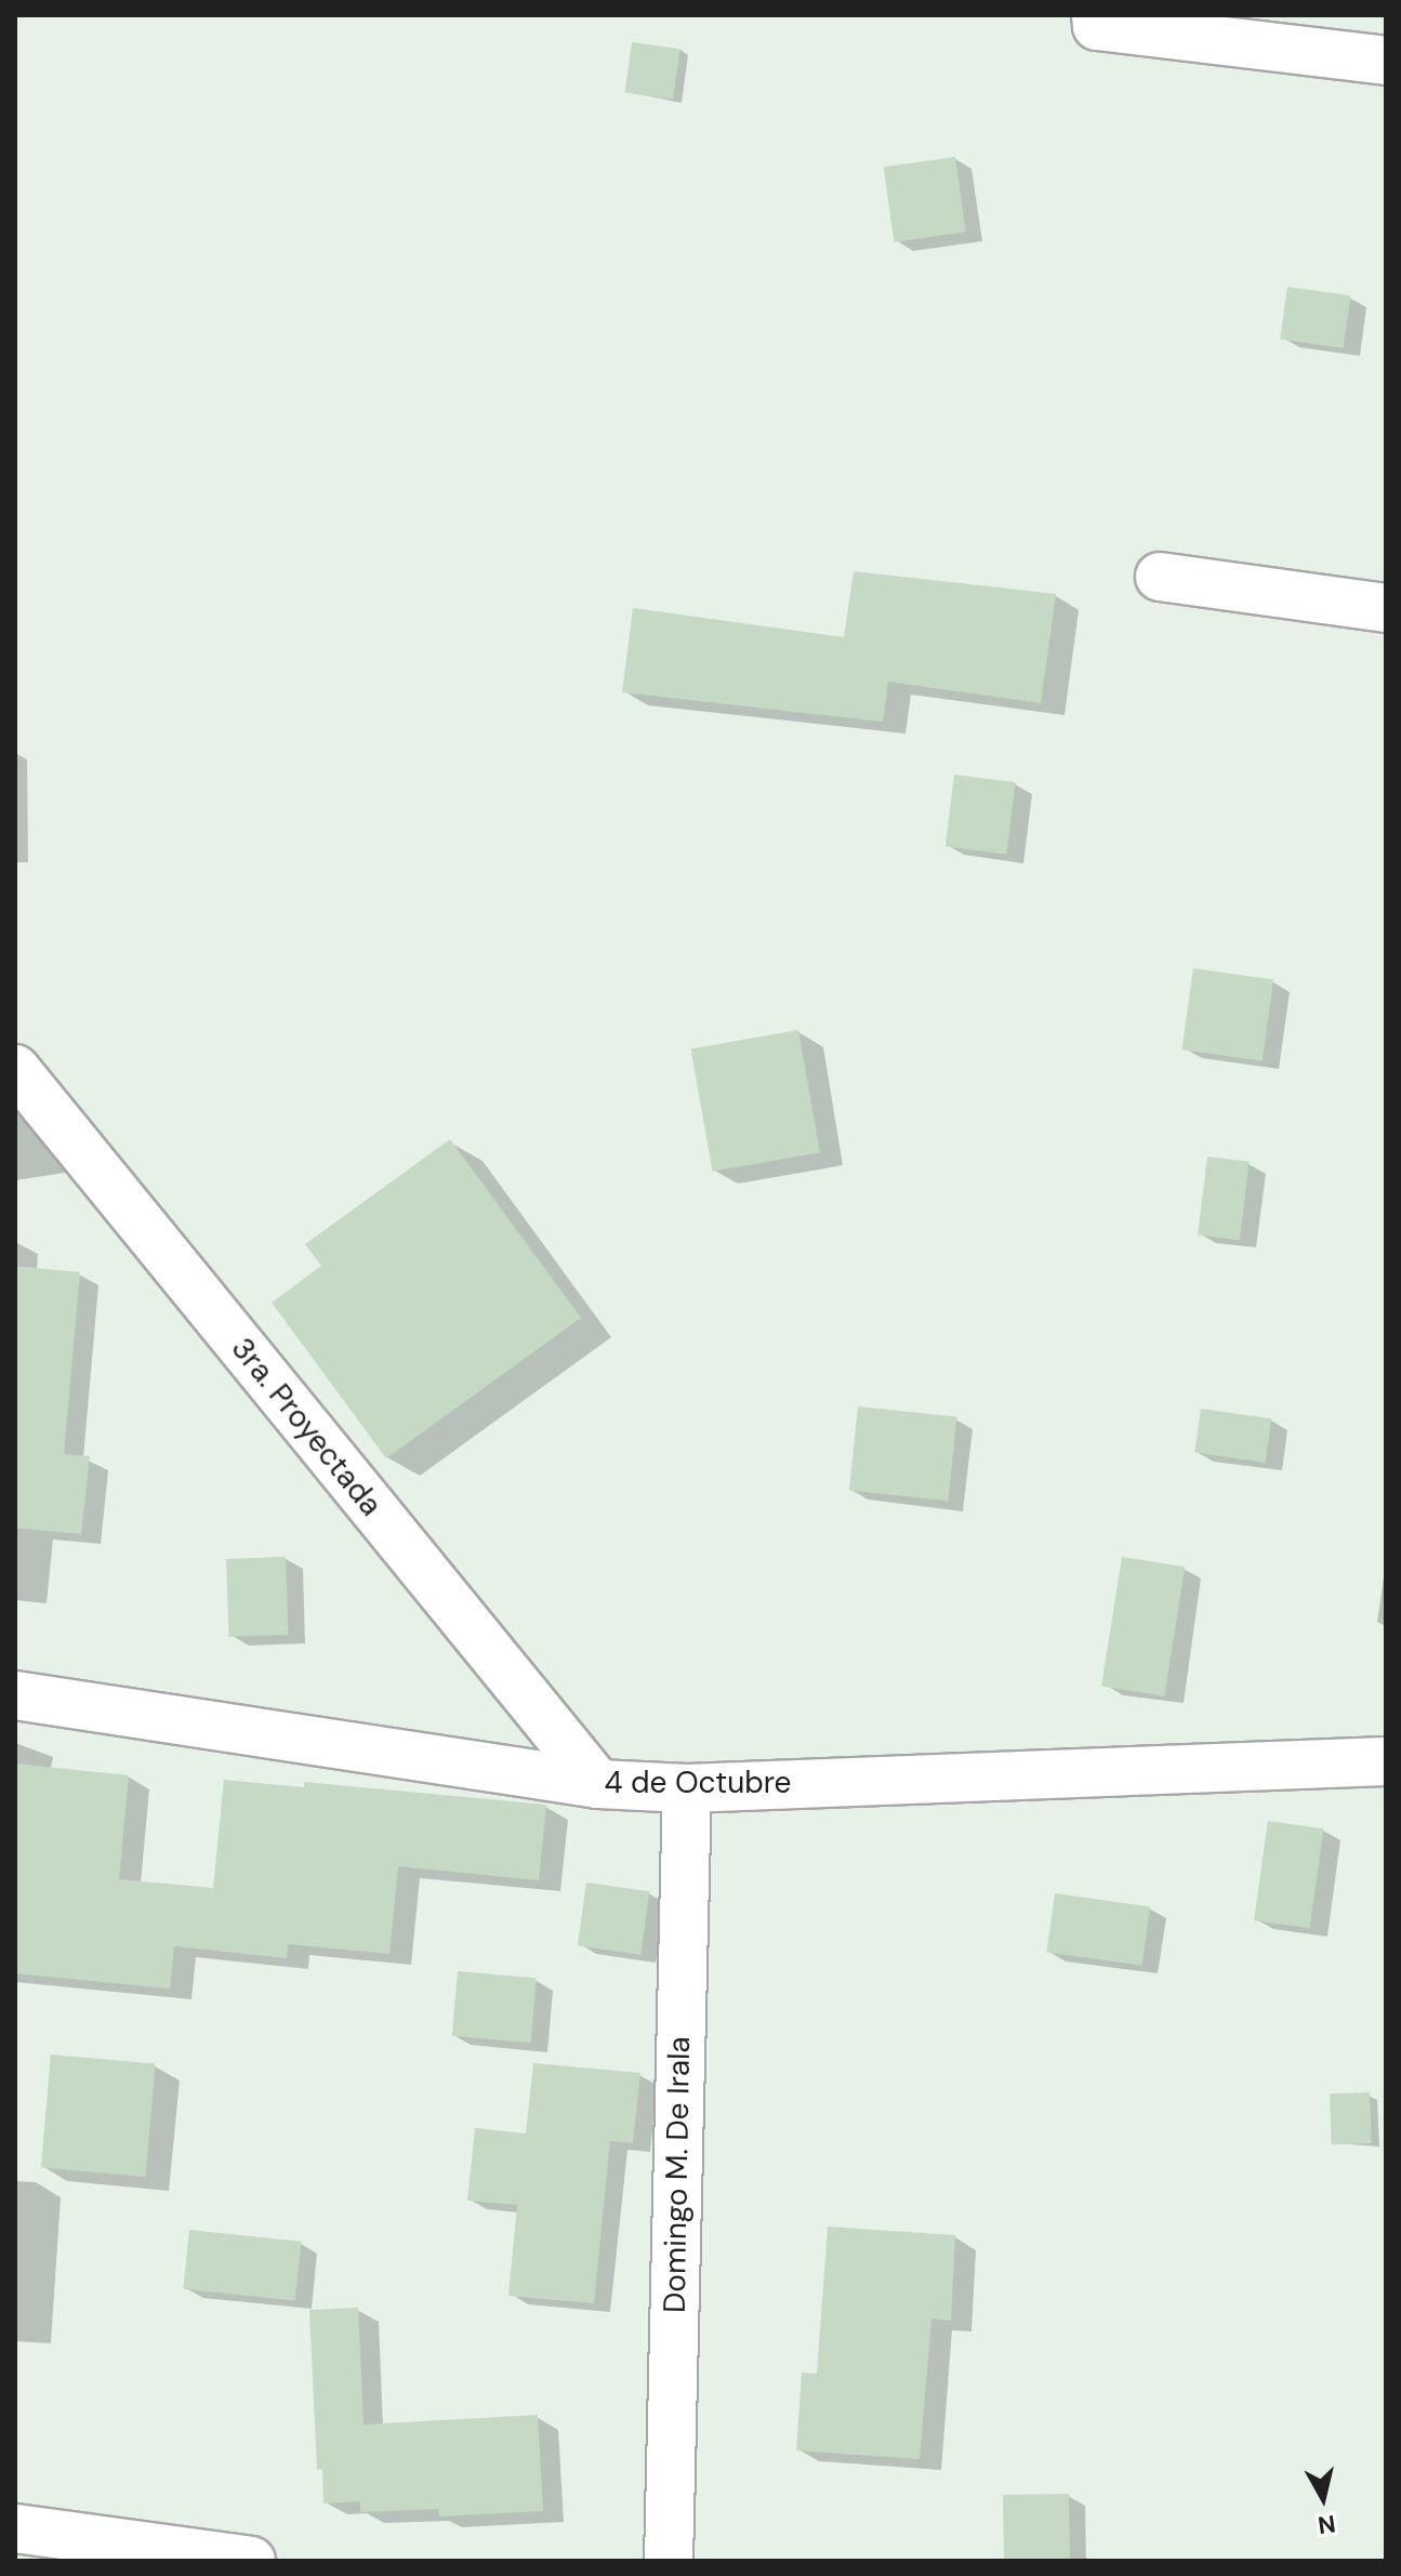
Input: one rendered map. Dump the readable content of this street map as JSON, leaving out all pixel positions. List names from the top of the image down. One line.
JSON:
{"streets":{"street":["3ra. Proyectada","4 de Octubre","Domingo M. De Irala"]},"crossings":[["3ra. Proyectada","4 de Octubre"],["4 de Octubre","Domingo M. De Irala"]],"north":"bottom"}
